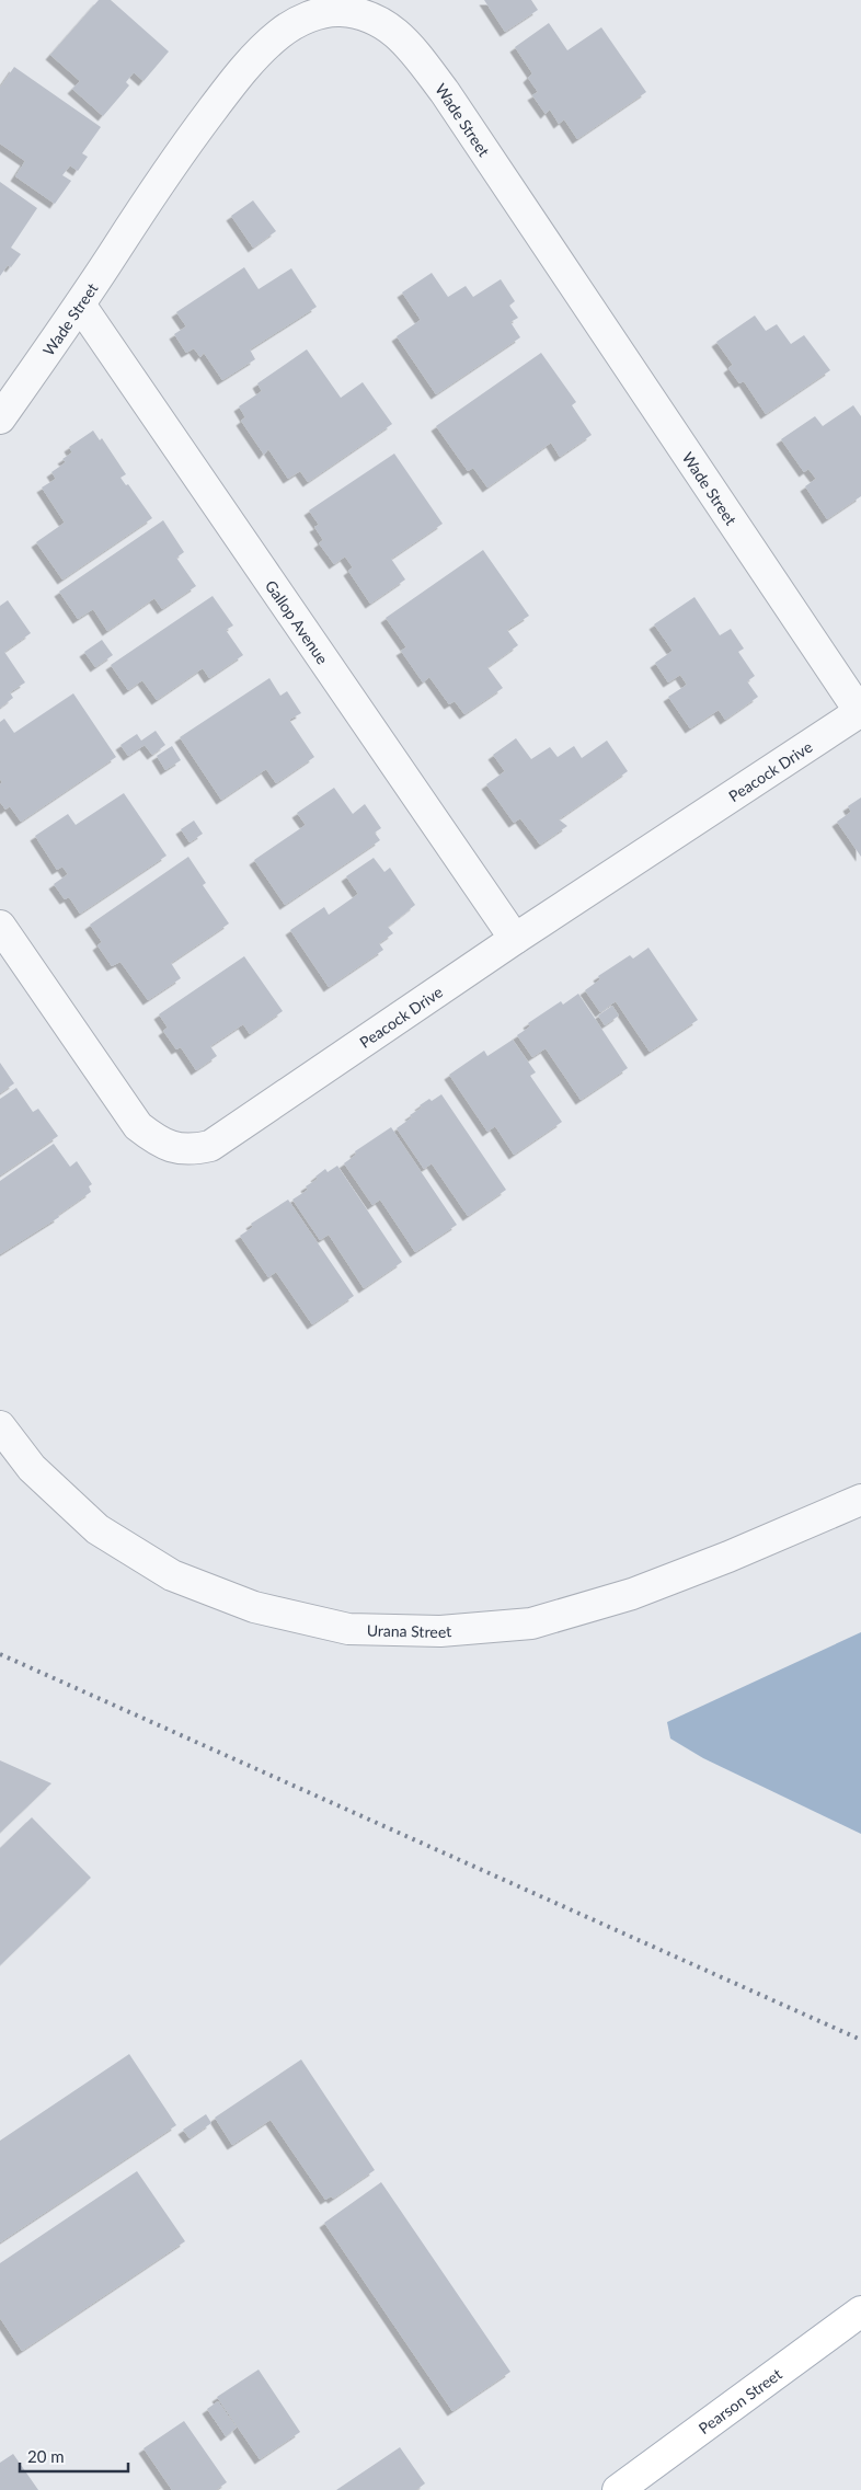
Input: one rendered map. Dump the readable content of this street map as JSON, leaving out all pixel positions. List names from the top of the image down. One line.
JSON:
{"streets":{"main road":["Pearson Street"],"street":["Wade Street","Gallop Avenue","Peacock Drive","Urana Street"]},"crossings":[["Wade Street","Gallop Avenue"],["Wade Street","Peacock Drive"],["Gallop Avenue","Peacock Drive"]],"scale_bar":"20 m"}
